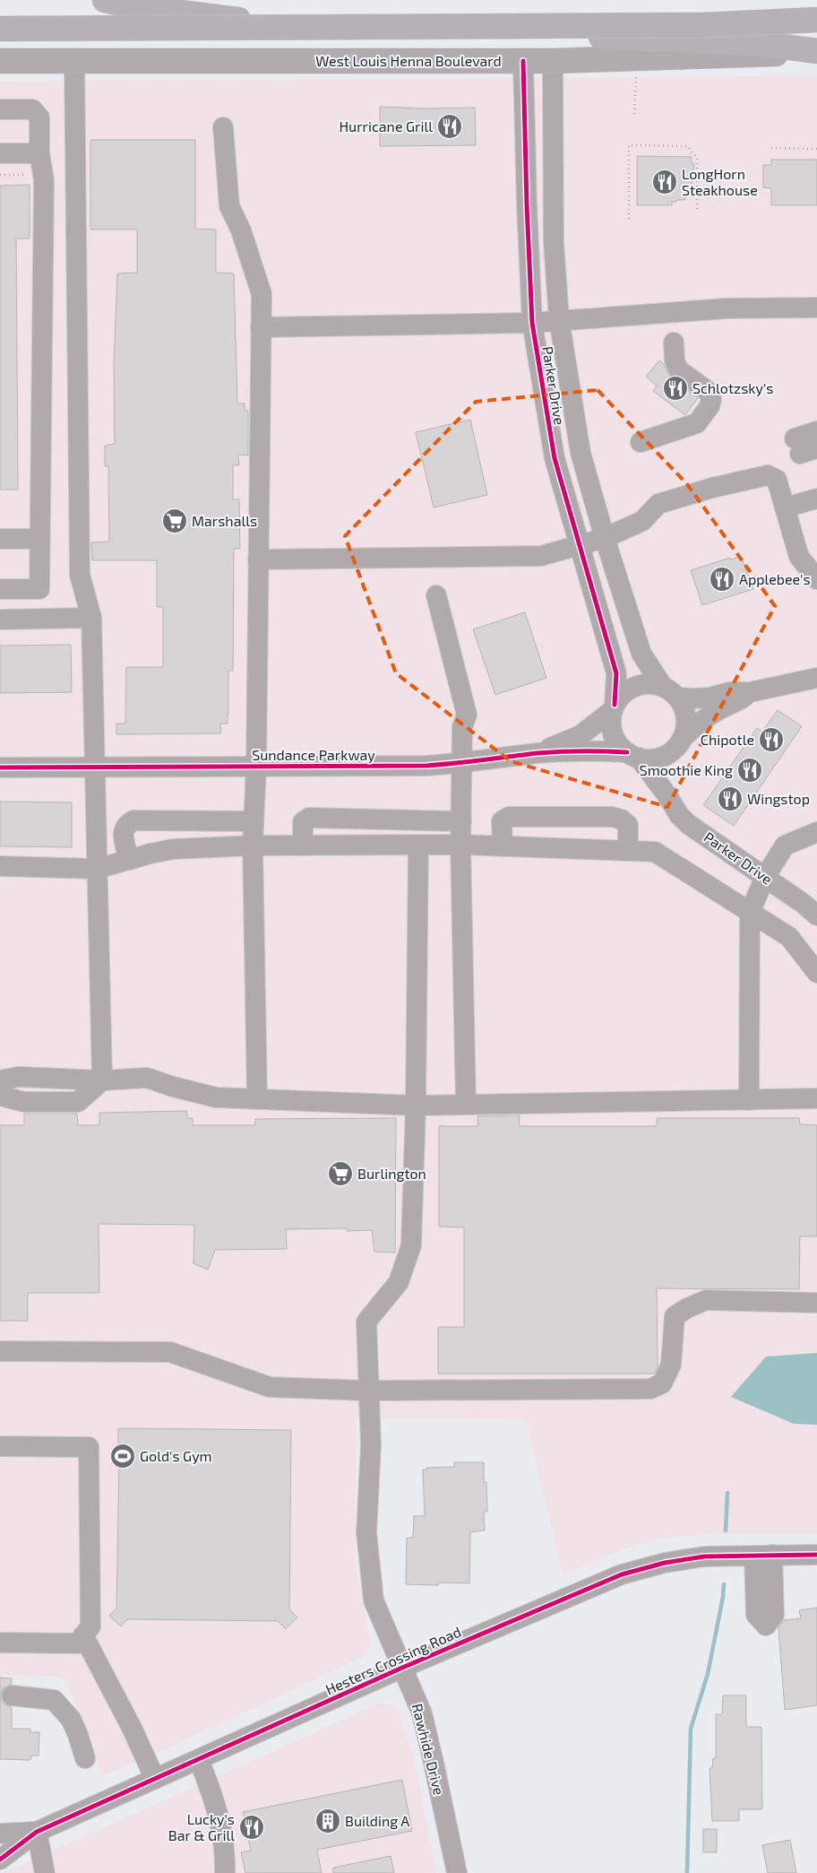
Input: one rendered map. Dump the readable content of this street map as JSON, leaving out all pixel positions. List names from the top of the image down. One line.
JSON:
{"streets":{"main road":["West Louis Henna Boulevard"],"street":["Parker Drive","Sundance Parkway","Hesters Crossing Road","Rawhide Drive"]},"crossings":[["West Louis Henna Boulevard","Parker Drive"],["Parker Drive","Sundance Parkway"],["Hesters Crossing Road","Rawhide Drive"]],"places":{"restaurant":["Hurricane Grill","LongHorn Steakhouse","Schlotzsky's","Applebee's","Chipotle","Smoothie King","Wingstop","Lucky's Bar & Grill"],"supermarket":["Marshalls","Burlington"],"sports":["Gold's Gym"],"building":["Building A"]}}
